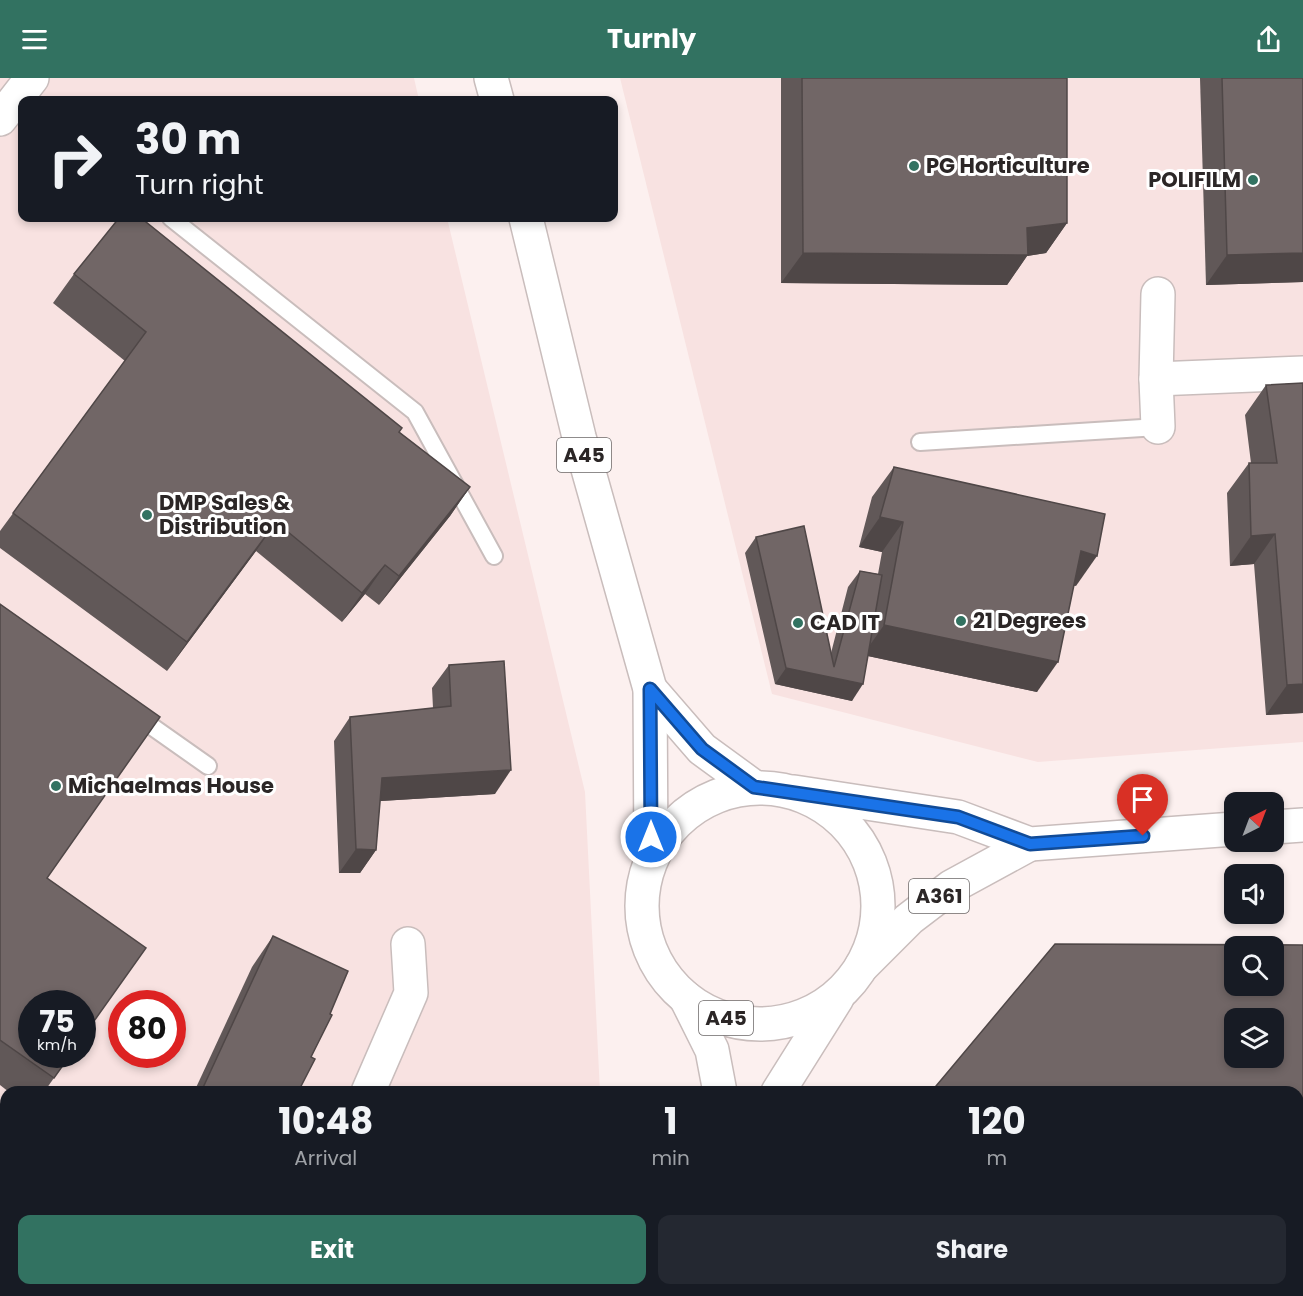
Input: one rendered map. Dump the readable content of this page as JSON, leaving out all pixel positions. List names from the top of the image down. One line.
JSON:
{"streets":{"main road":["A45","A361"]},"crossings":[["A45","A361"]],"places":["PG Horticulture","POLIFILM","DMP Sales & Distribution","21 Degrees","CAD IT","Michaelmas House"],"north":"top right","page":{"header":"Turnly","turn":["30 m","Turn right"],"speed":"75 km/h","limit":"80","eta":["10:48","Arrival","1","min","120","m"],"buttons":["Exit","Share"]}}
